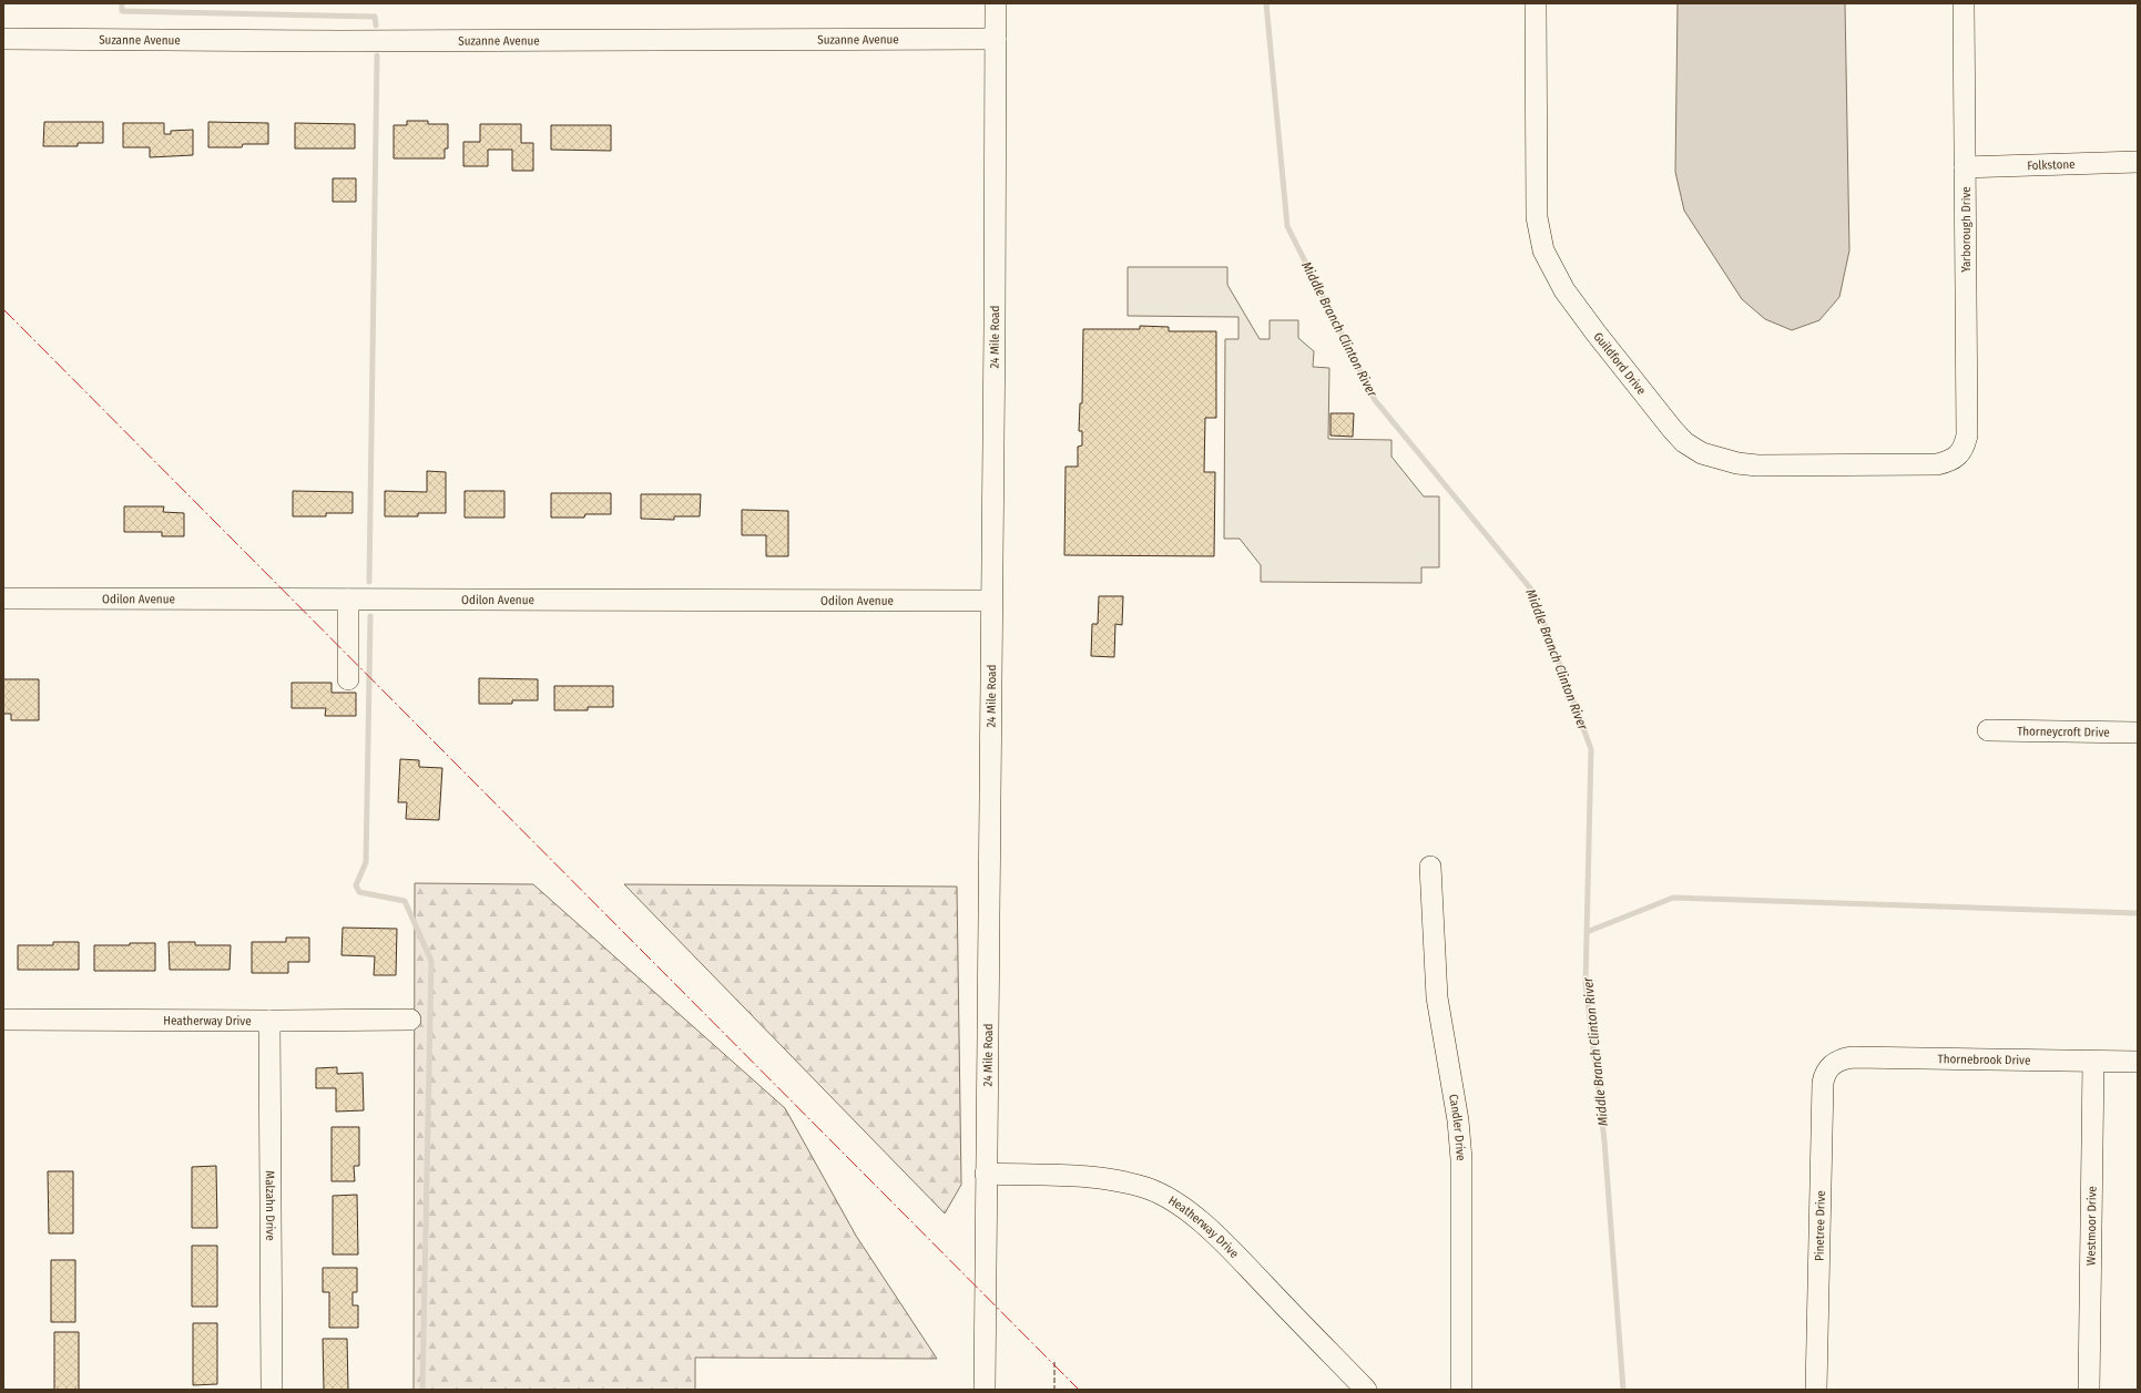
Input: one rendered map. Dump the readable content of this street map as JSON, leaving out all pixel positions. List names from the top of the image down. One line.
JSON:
{"streets":{"street":["Suzanne Avenue","Folkstone","Yarborough Drive","24 Mile Road","Guildford Drive","Odilon Avenue","Thorneycroft Drive","Heatherway Drive","Thornebrook Drive","Candler Drive","Malzahn Drive","Pinetree Drive","Westmoor Drive"]},"crossings":[["Suzanne Avenue","24 Mile Road"],["Folkstone","Yarborough Drive"],["Yarborough Drive","Guildford Drive"],["24 Mile Road","Odilon Avenue"],["24 Mile Road","Heatherway Drive"],["Heatherway Drive","Malzahn Drive"],["Thornebrook Drive","Pinetree Drive"],["Thornebrook Drive","Westmoor Drive"]],"water":["Middle Branch Clinton River"]}
